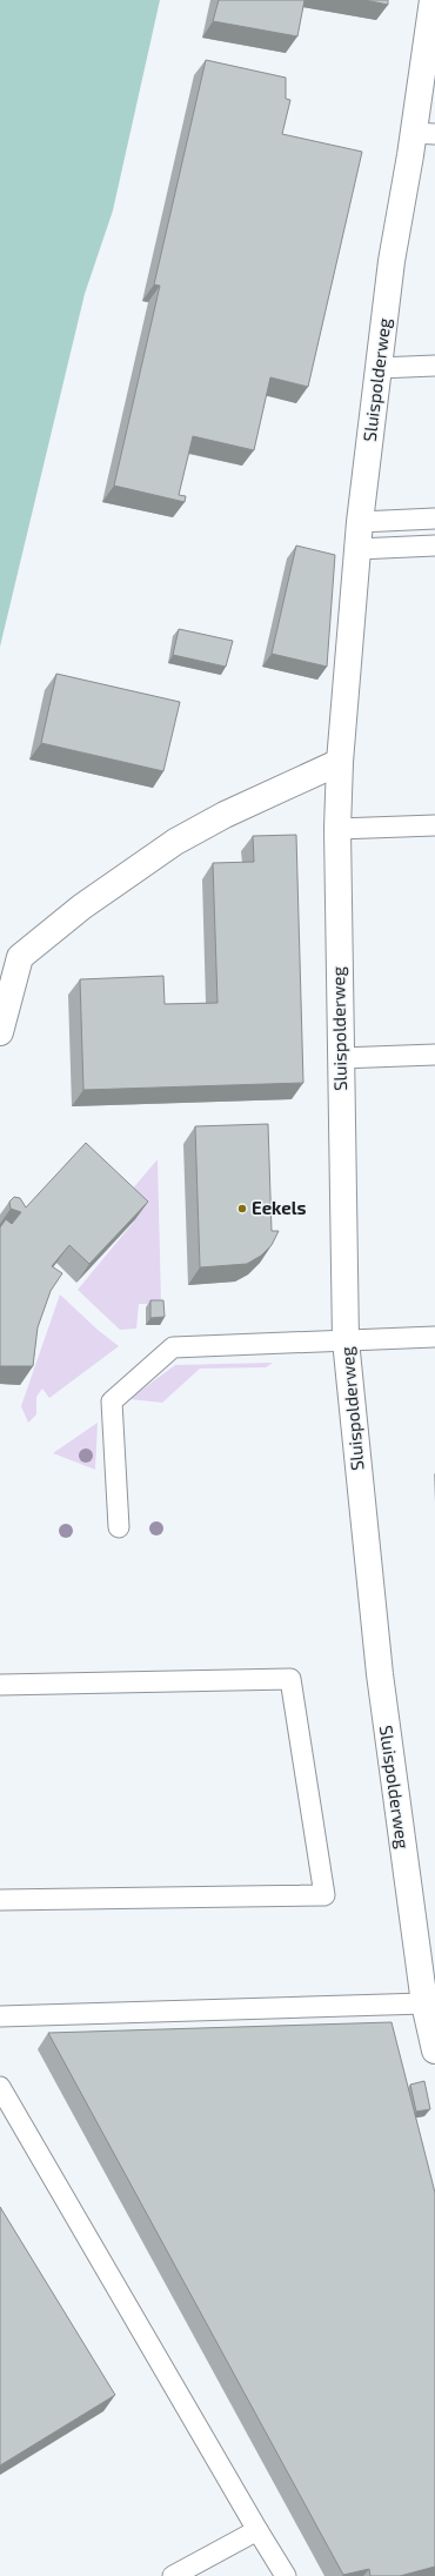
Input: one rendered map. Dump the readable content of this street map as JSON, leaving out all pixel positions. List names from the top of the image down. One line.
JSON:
{"streets":{"street":["Sluispolderweg"]},"places":["Eekels"]}
